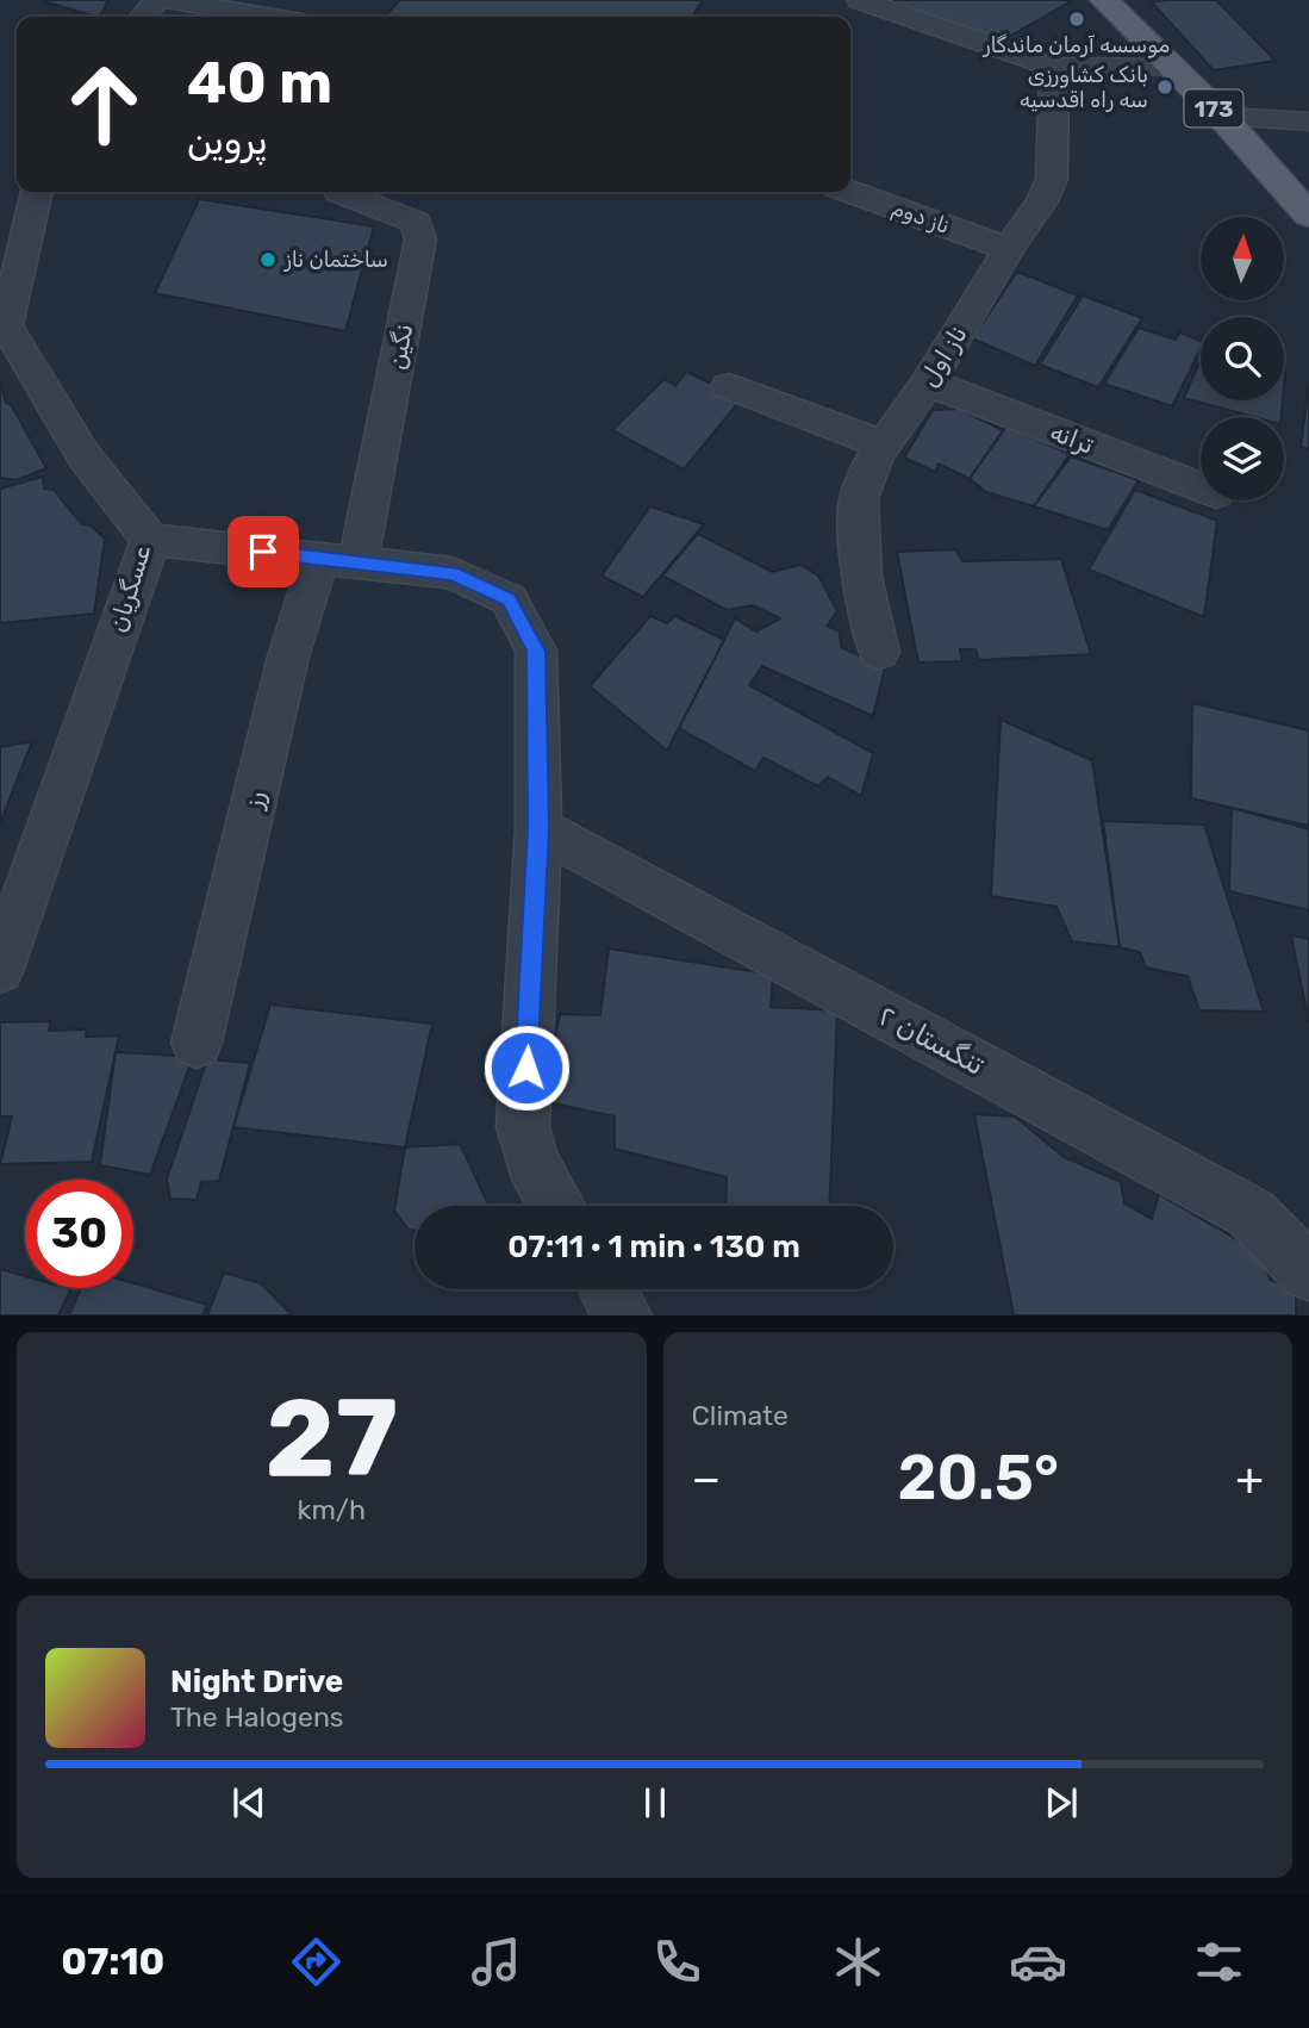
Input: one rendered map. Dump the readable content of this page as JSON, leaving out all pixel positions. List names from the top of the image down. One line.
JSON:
{"streets":{"main road":["173"],"street":["ناز دوم","نگین","ناز اول","ترانه","عسگریان","رز","تنگستان ۲"]},"crossings":[["ناز دوم","ناز اول"],["نگین","رز"],["ناز اول","ترانه"]],"places":["موسسه آرمان ماندگار","بانک کشاورزی سه راه اقدسیه","ساختمان ناز"],"north":"top","page":{"turn":["40 m","پروین"],"limit":"30","trip":"07:11 · 1 min · 130 m","tile":[["27","km/h"],"Climate"],"heat":["−","20.5°","+"],"song":["Night Drive","The Halogens"],"tabs":"07:10"}}
